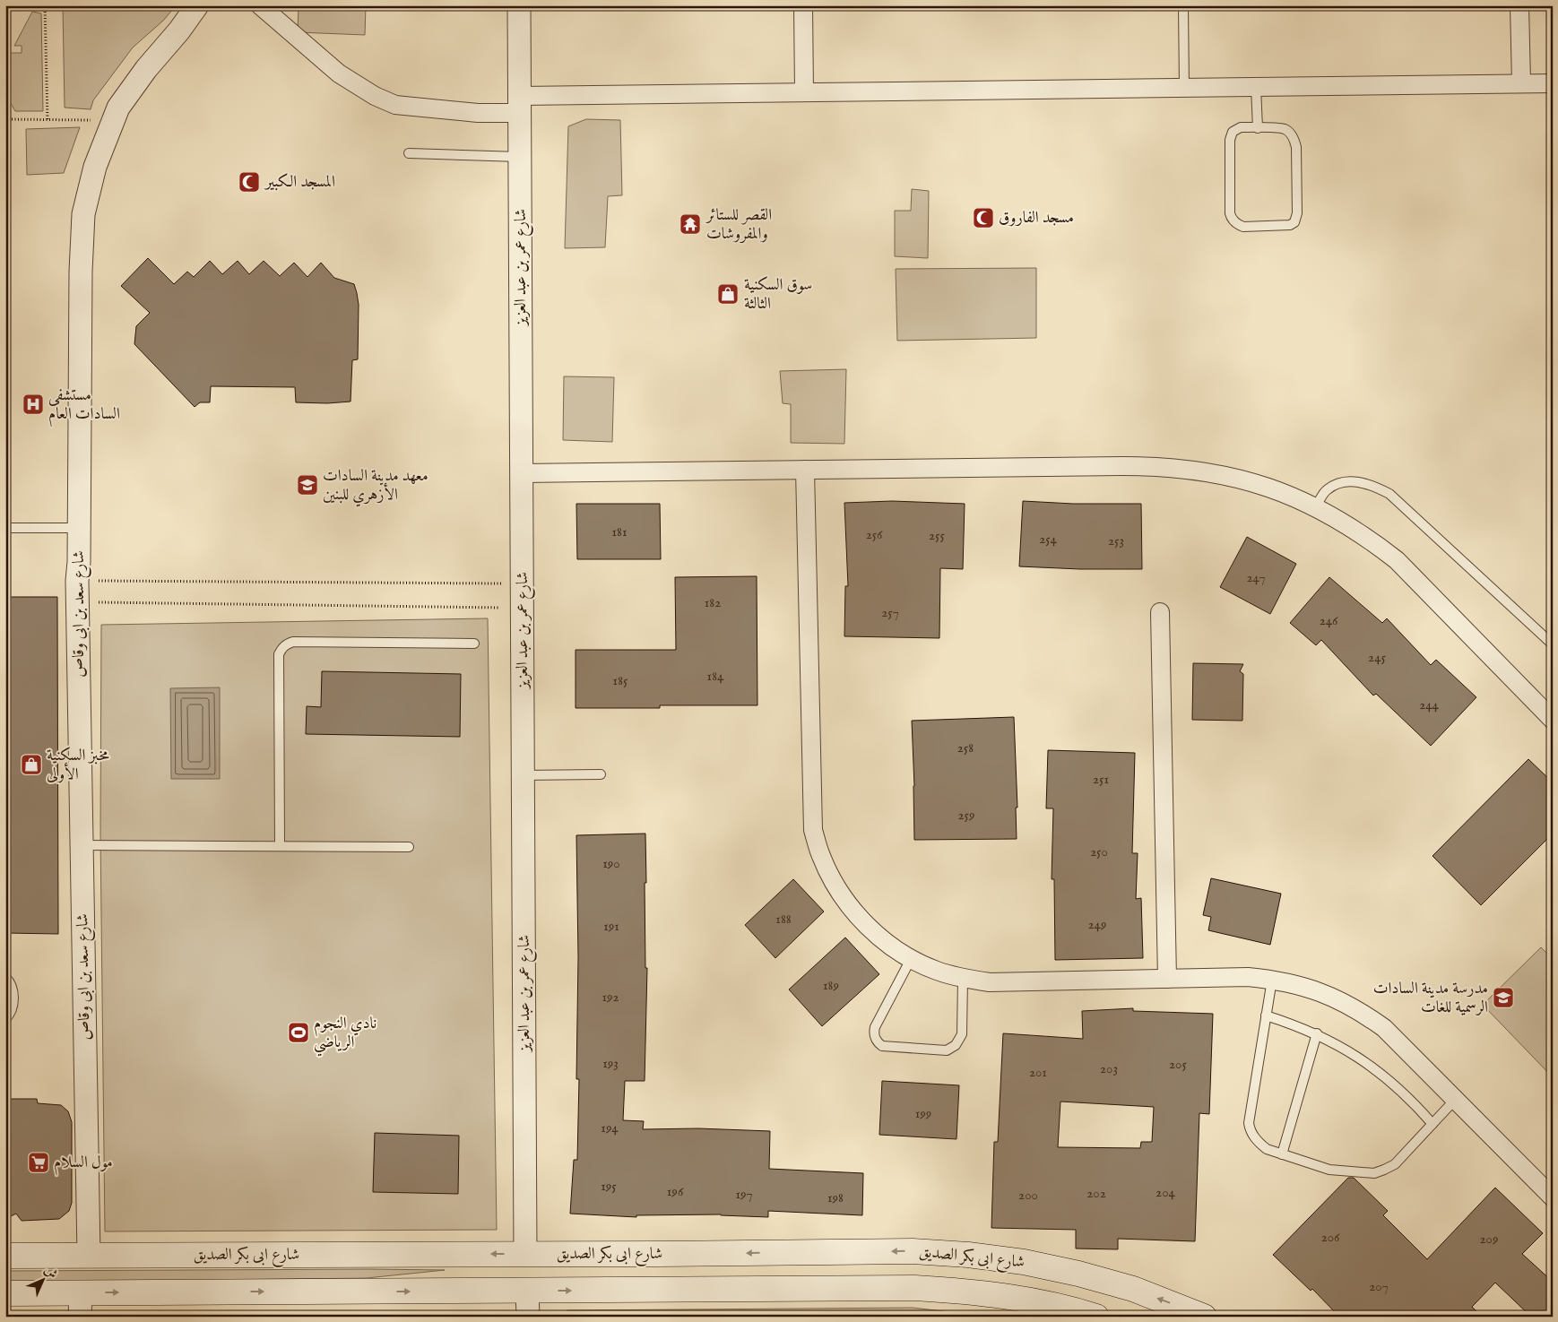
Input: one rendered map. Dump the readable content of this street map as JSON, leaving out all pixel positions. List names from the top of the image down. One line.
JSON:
{"streets":{"main road":["شارع ابى بكر الصديق"],"street":["شارع عمر بن عبد العزيز","شارع سعد بن ابى وقاص"]},"crossings":[["شارع عمر بن عبد العزيز","شارع ابى بكر الصديق"],["شارع سعد بن ابى وقاص","شارع ابى بكر الصديق"]],"places":{"mosque":["المسجد الكبير","مسجد الفاروق"],"temple":["القصر للستائر والمفروشات"],"shop":["سوق السكنية الثالثة","مخبز السكنية الأولى"],"hospital":["مستشفى السادات العام"],"school or university":["معهد مدينة السادات الأزهري للبنين","مدرسة مدينة السادات الرسمية للغات"],"sports":["نادي النجوم الرياضي"],"supermarket":["مول السلام"]},"house_numbers":["181","256","255","254","253","247","182","257","246","245","184","185","244","258","251","259","250","190","188","249","191","189","192","193","205","203","201","199","194","195","196","204","202","197","200","198","206","209","207"],"north":"top right"}
